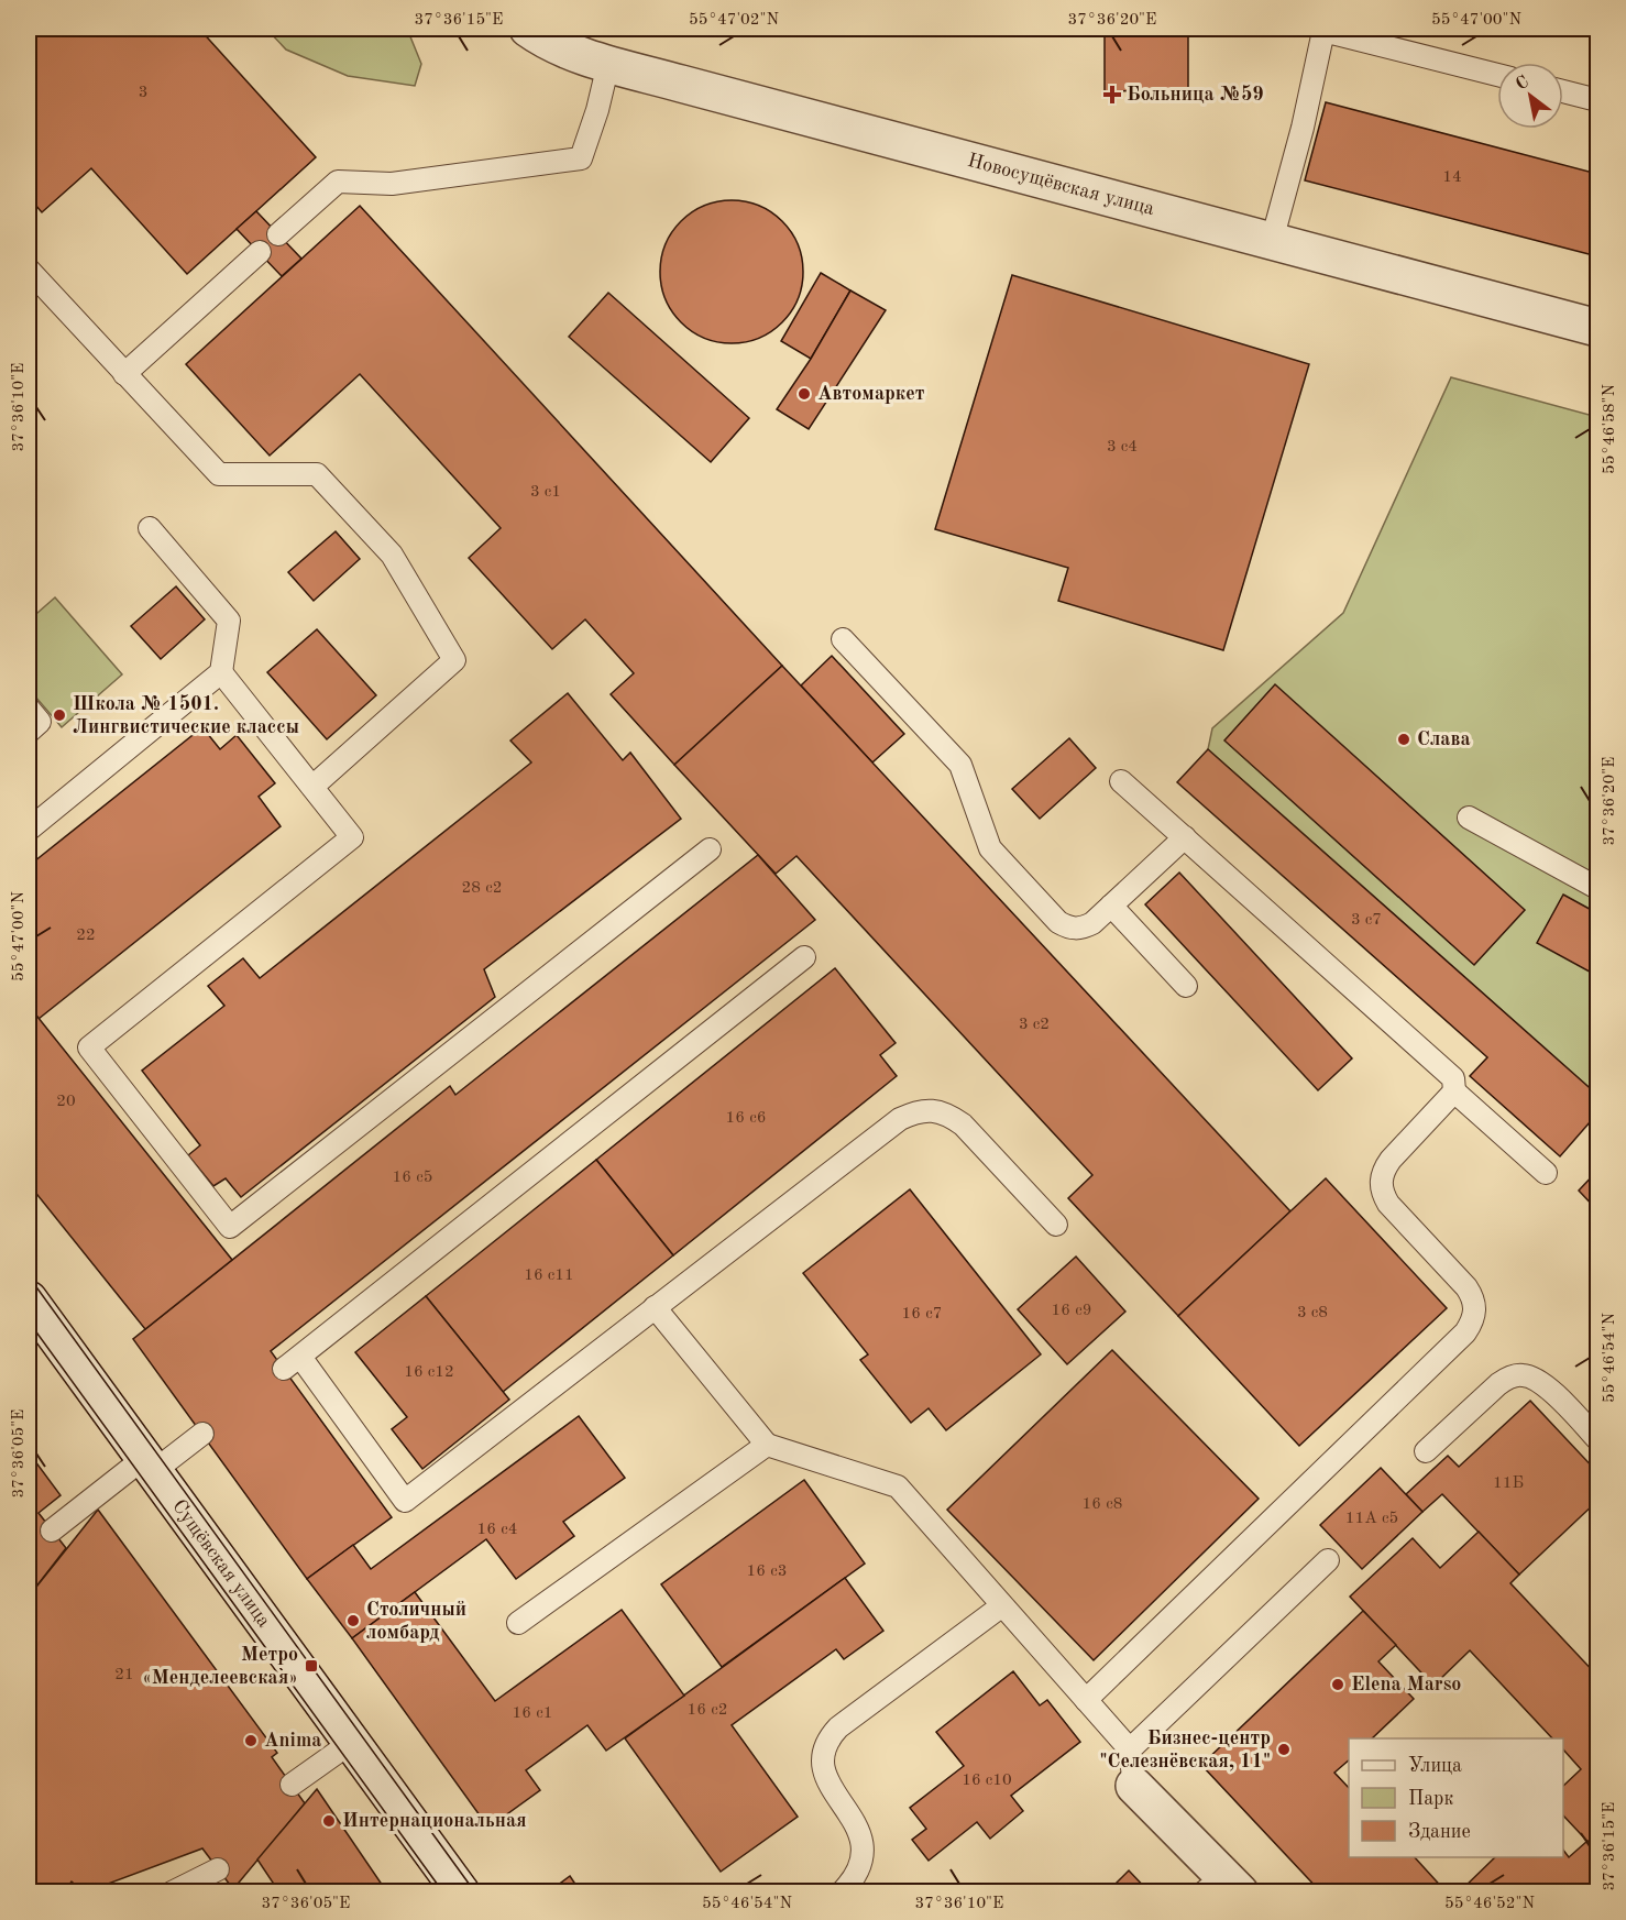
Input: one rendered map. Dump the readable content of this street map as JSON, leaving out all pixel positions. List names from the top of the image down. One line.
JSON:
{"streets":{"street":["Новосущёвская улица","Сущёвская улица"]},"places":{"health":["Больница №59"],"other":["Автомаркет","Школа № 1501. Лингвистические классы","Слава","Столичный ломбард","Elena Marso","Anima","Бизнес-центр \"Селезнёвская, 11\"","Интернациональная"],"transit":["Метро «Менделеевская»"]},"house_numbers":["3","14","3 с4","3 с1","28 с2","3 с7","22","3 с2","20","16 с6","16 с5","16 с11","16 с9","3 с8","16 с7","16 с12","11Б","16 с8","11А с5","16 с4","16 с3","21","16 с2","16 с1","16 с10"],"legend":["Улица","Парк","Здание"],"north":"top left","coordinates":["37°36'15\"E","55°47'02\"N","37°36'20\"E","55°47'00\"N","37°36'10\"E","55°46'58\"N","55°46'54\"N","37°36'05\"E","55°46'52\"N"]}
